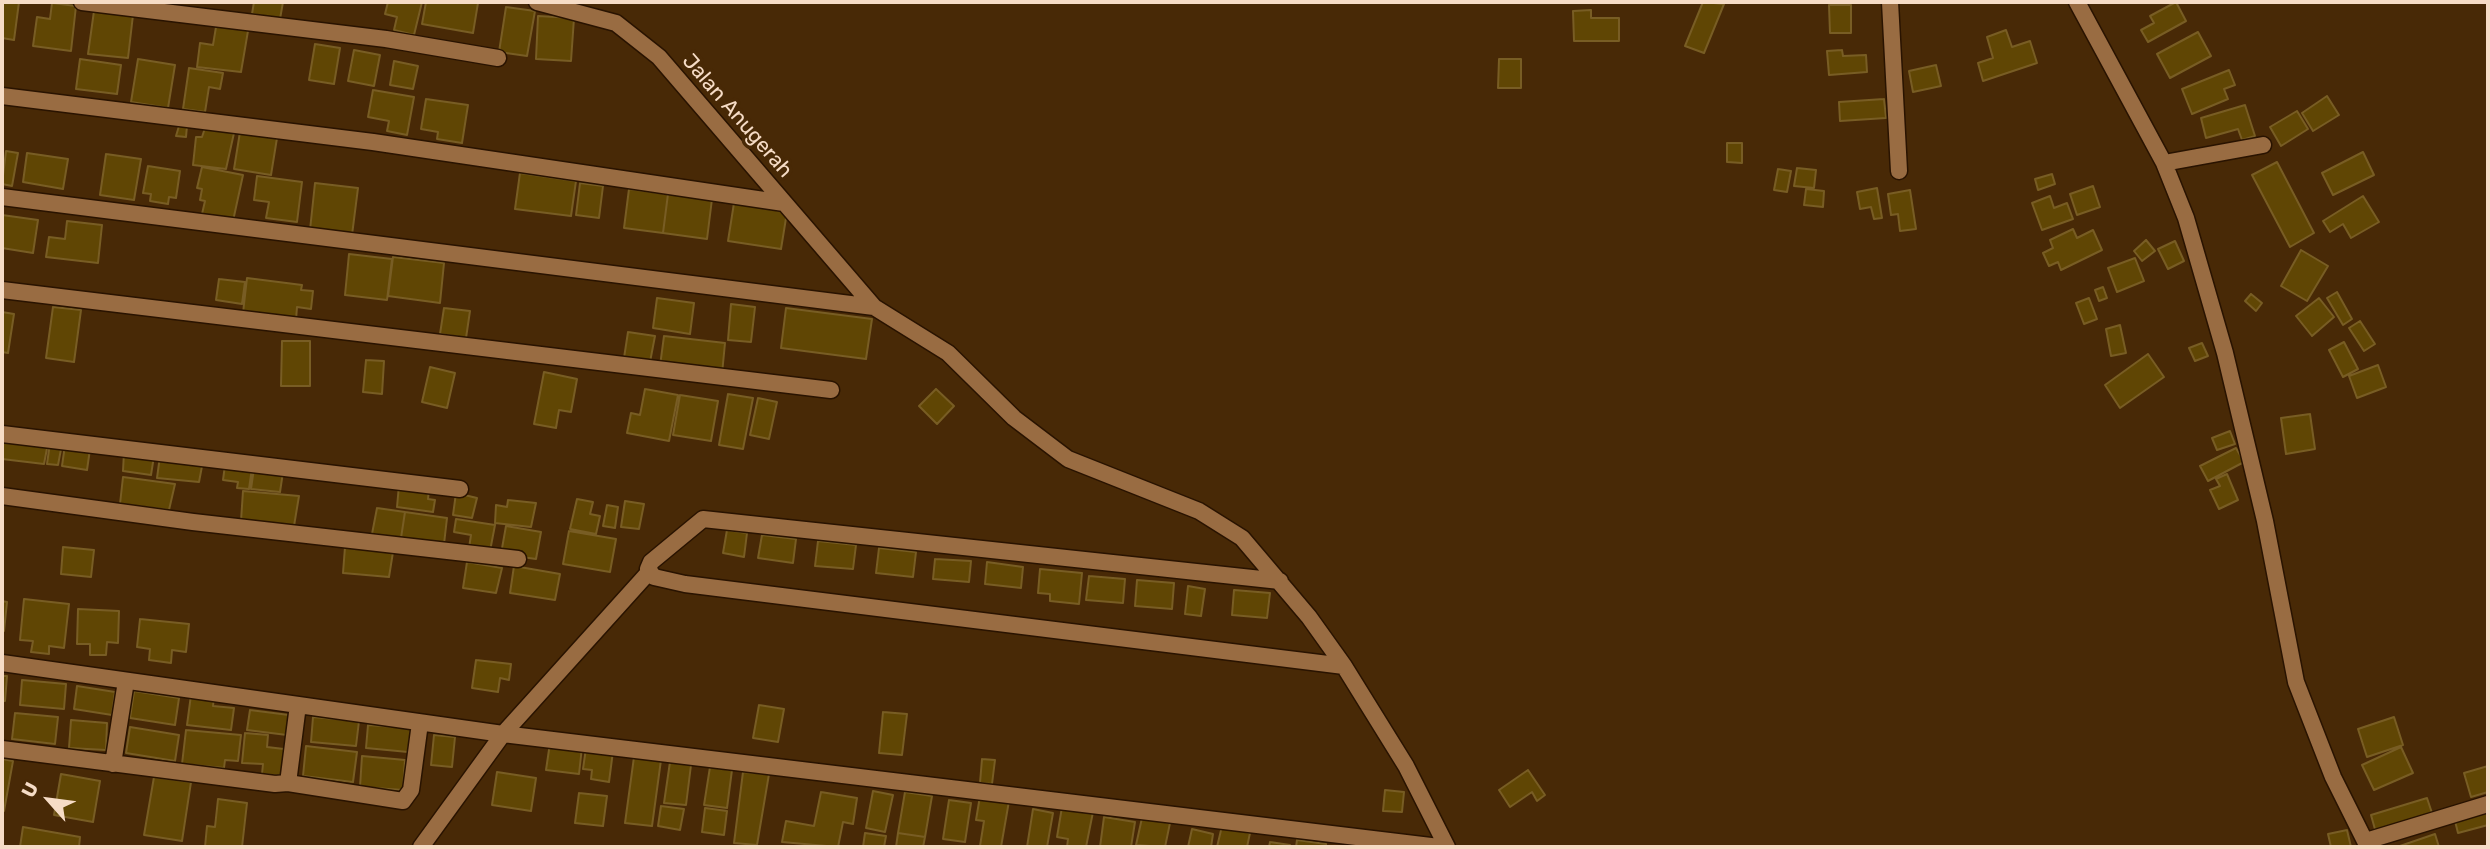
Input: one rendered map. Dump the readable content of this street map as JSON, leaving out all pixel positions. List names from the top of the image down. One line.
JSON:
{"streets":{"street":["Jalan Anugerah"]},"north":"top left"}
